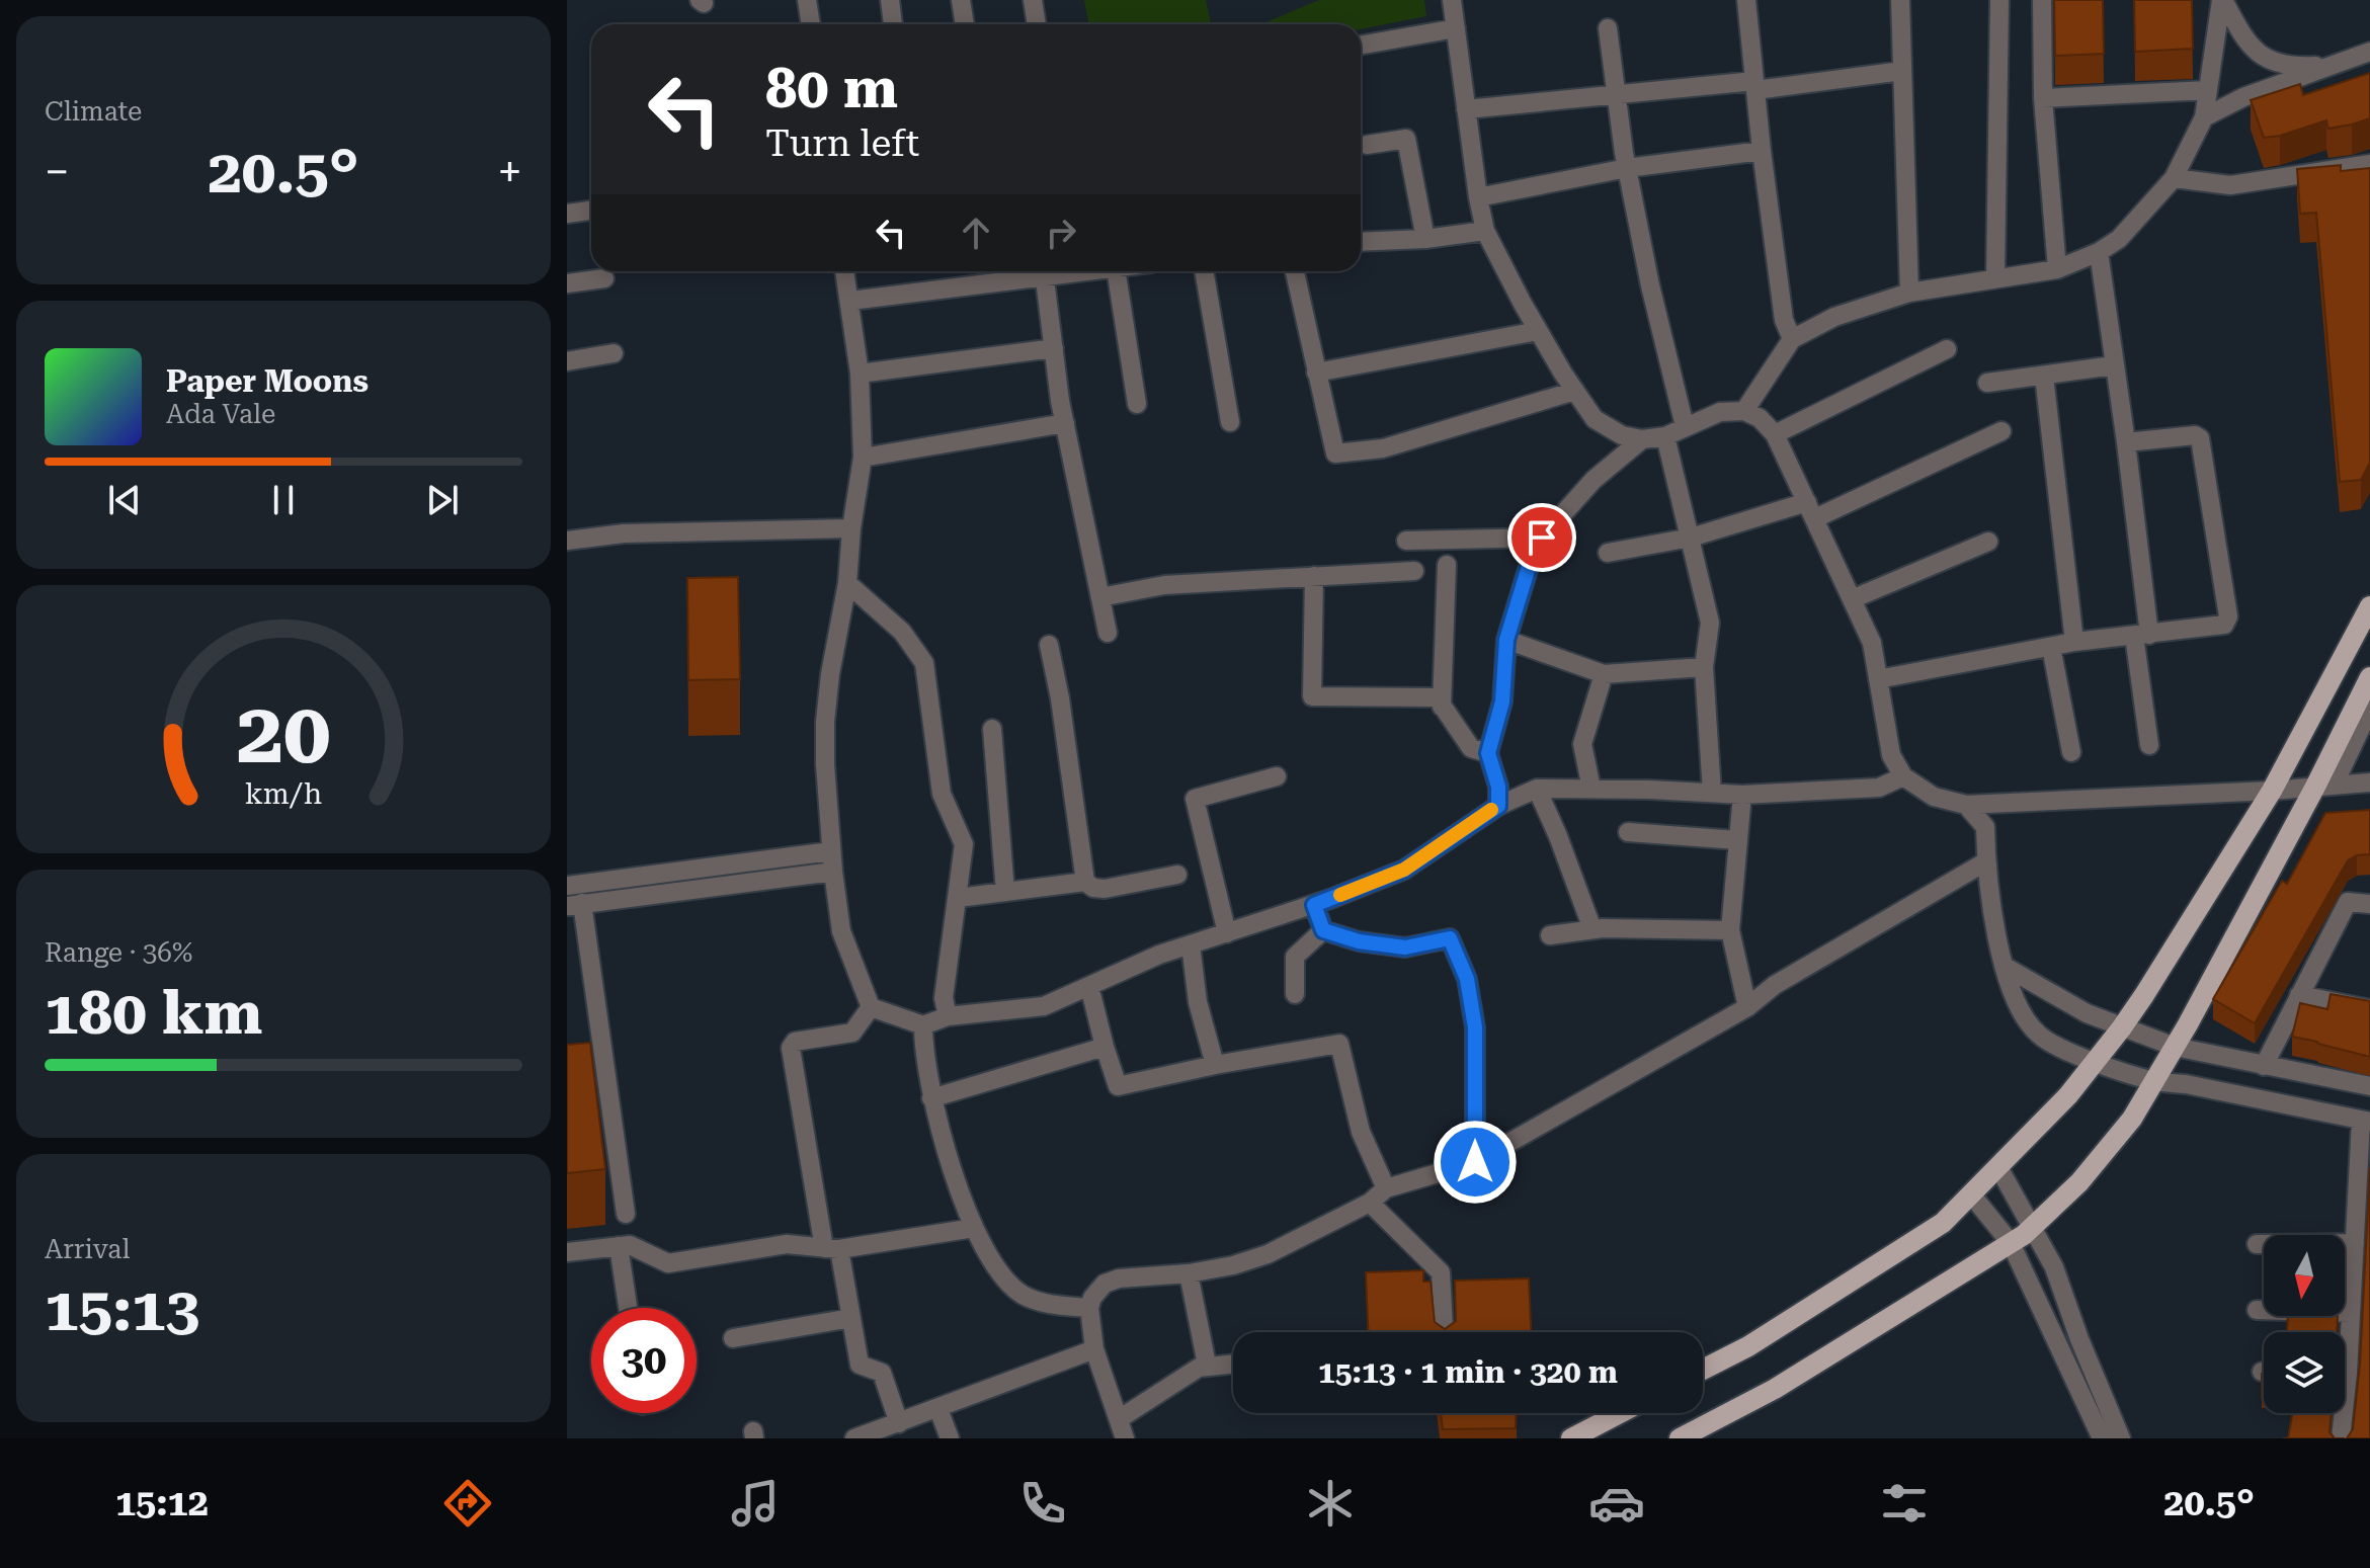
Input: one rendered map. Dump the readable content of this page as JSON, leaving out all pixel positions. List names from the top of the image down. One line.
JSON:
{"north":"bottom","page":{"tile":["Climate",["Range · 36%","180 km"],["Arrival","15:13"]],"turn":["80 m","Turn left"],"heat":["−","20.5°","+"],"song":["Paper Moons","Ada Vale"],"limit":"30","trip":"15:13 · 1 min · 320 m","tabs":["15:12","20.5°"],"gauge":["20","km/h"]}}
